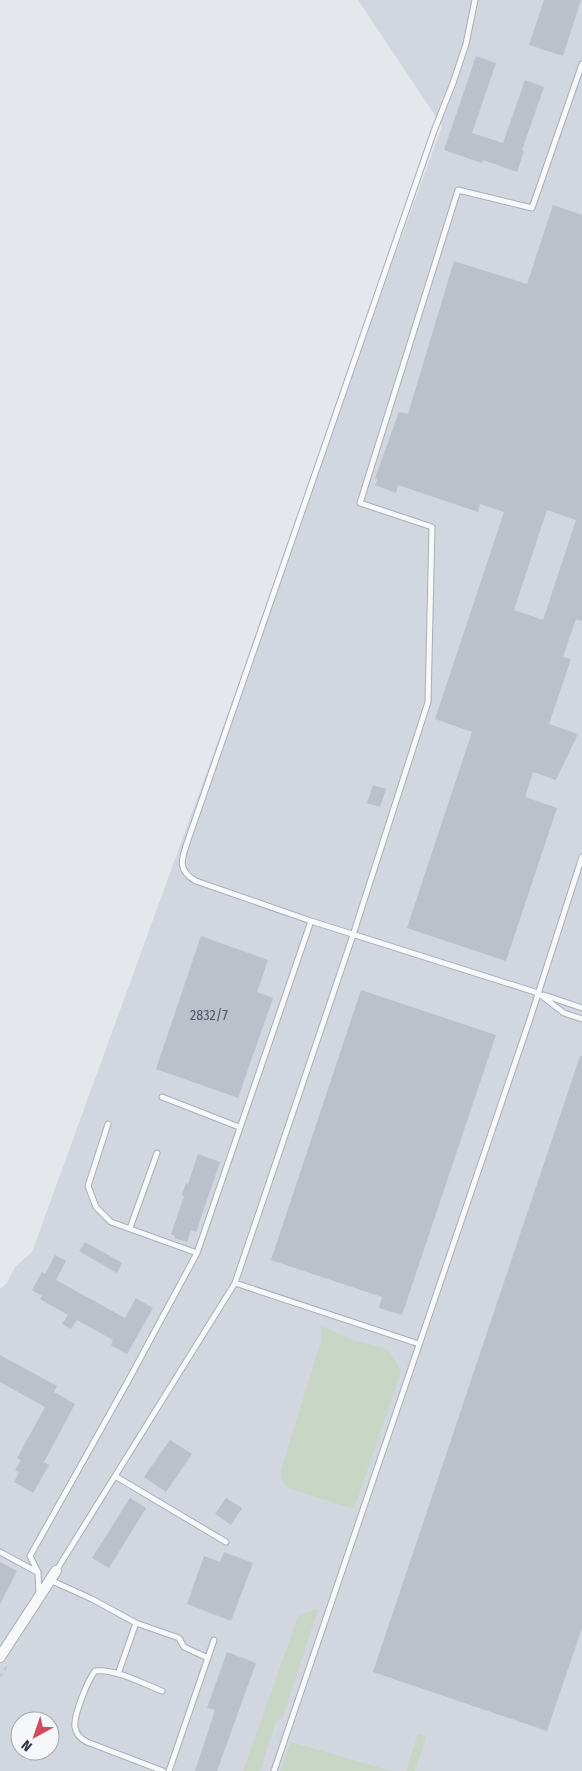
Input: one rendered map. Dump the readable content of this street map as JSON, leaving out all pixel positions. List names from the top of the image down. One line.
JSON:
{"house_numbers":["2832/7"],"north":"bottom left"}
